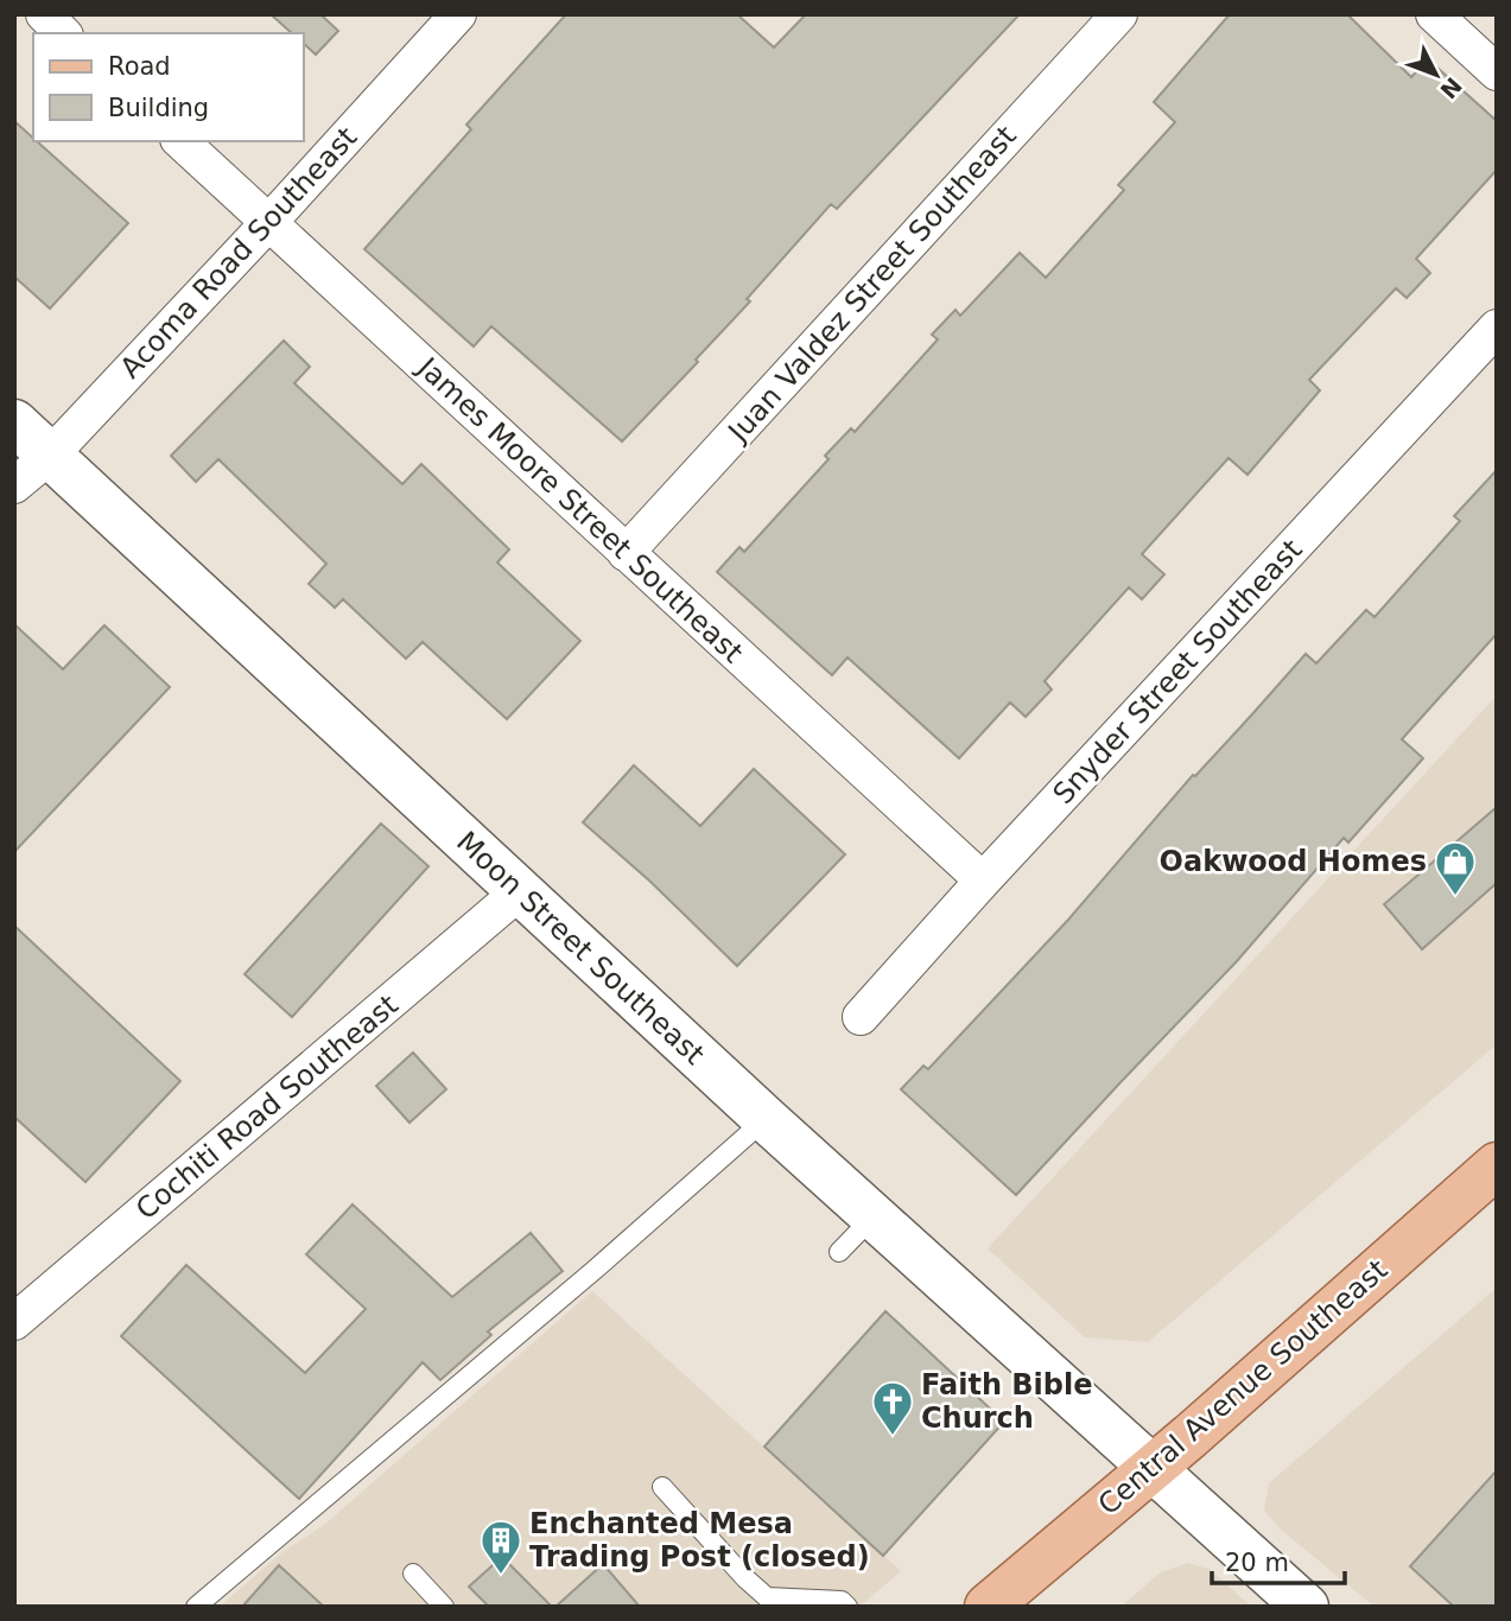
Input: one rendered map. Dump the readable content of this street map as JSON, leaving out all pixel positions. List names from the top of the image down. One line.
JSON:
{"streets":{"main road":["Central Avenue Southeast"],"street":["Acoma Road Southeast","Juan Valdez Street Southeast","James Moore Street Southeast","Snyder Street Southeast","Moon Street Southeast","Cochiti Road Southeast"]},"crossings":[["Acoma Road Southeast","James Moore Street Southeast"],["Acoma Road Southeast","Moon Street Southeast"],["Juan Valdez Street Southeast","James Moore Street Southeast"],["James Moore Street Southeast","Snyder Street Southeast"],["Moon Street Southeast","Cochiti Road Southeast"],["Moon Street Southeast","Central Avenue Southeast"]],"places":{"shop":["Oakwood Homes"],"church":["Faith Bible Church"],"building":["Enchanted Mesa Trading Post (closed)"]},"legend":["Road","Building"],"scale_bar":"20 m","north":"bottom right"}
